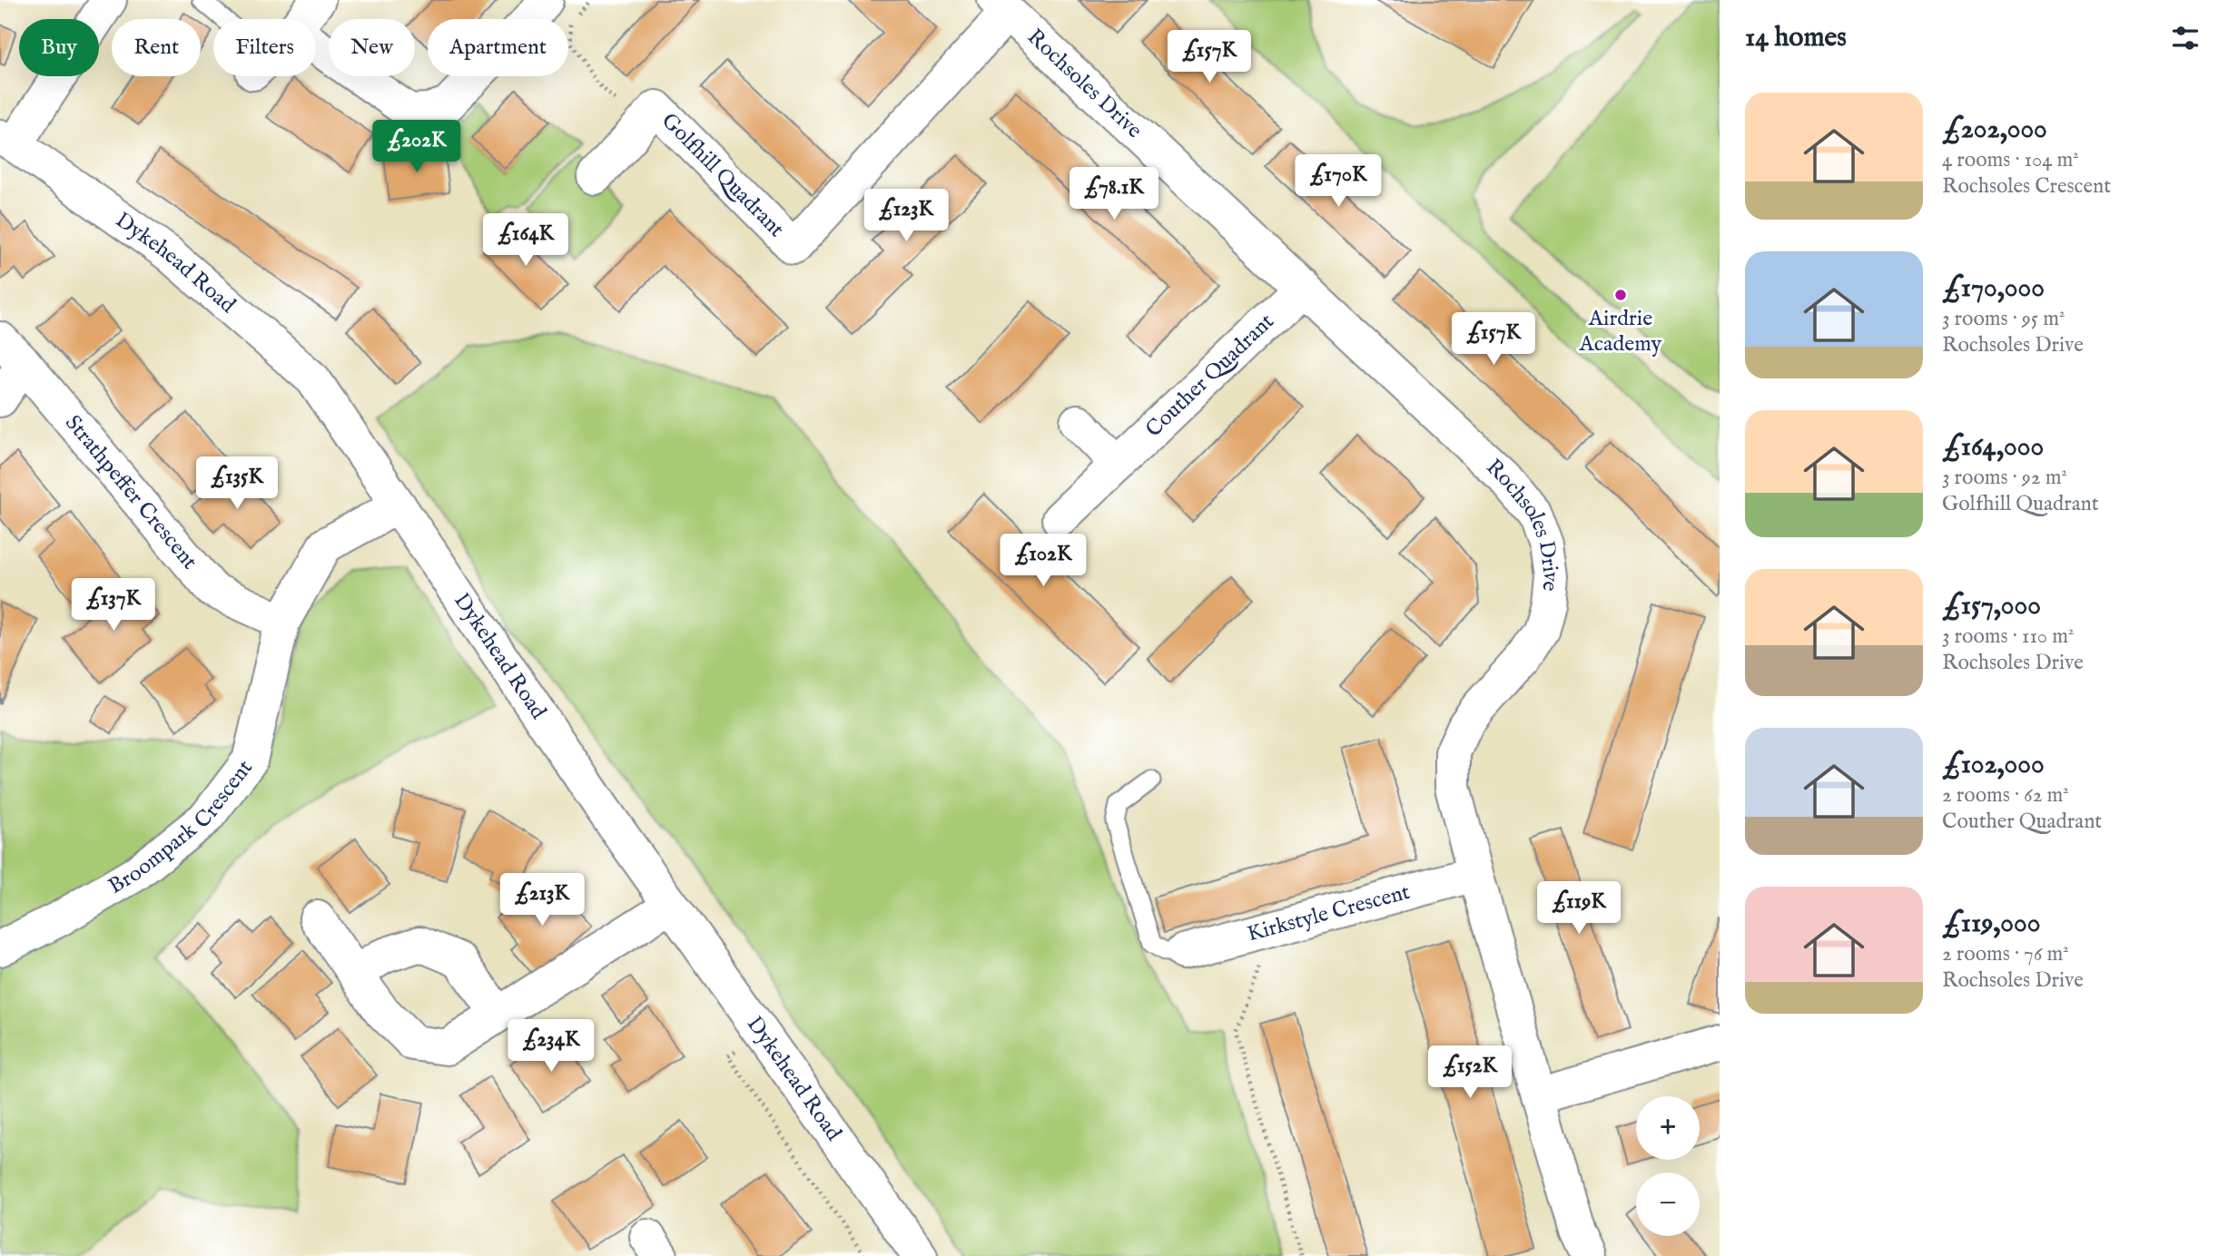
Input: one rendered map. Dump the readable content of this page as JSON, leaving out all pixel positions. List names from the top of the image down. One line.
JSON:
{"streets":{"street":["Rochsoles Drive","Golfhill Quadrant","Dykehead Road","Couther Quadrant","Strathpeffer Crescent","Broompark Crescent","Kirkstyle Crescent"]},"crossings":[["Rochsoles Drive","Golfhill Quadrant"],["Rochsoles Drive","Couther Quadrant"],["Rochsoles Drive","Kirkstyle Crescent"],["Dykehead Road","Broompark Crescent"],["Strathpeffer Crescent","Broompark Crescent"]],"places":["Airdrie Academy"],"page":{"heading":"14 homes","chip":["Buy","Rent","Filters","New","Apartment"],"price":["£157K","£202K","£170K","£78.1K","£123K","£164K","£157K","£135K","£102K","£137K","£213K","£119K","£234K","£152K"],"list":[{"name":"£202,000","note":"4 rooms · 104 m² · Rochsoles Crescent"},{"name":"£170,000","note":"3 rooms · 95 m² · Rochsoles Drive"},{"name":"£164,000","note":"3 rooms · 92 m² · Golfhill Quadrant"},{"name":"£157,000","note":"3 rooms · 110 m² · Rochsoles Drive"},{"name":"£102,000","note":"2 rooms · 62 m² · Couther Quadrant"},{"name":"£119,000","note":"2 rooms · 76 m² · Rochsoles Drive"}],"map_buttons":["+","−"]}}
